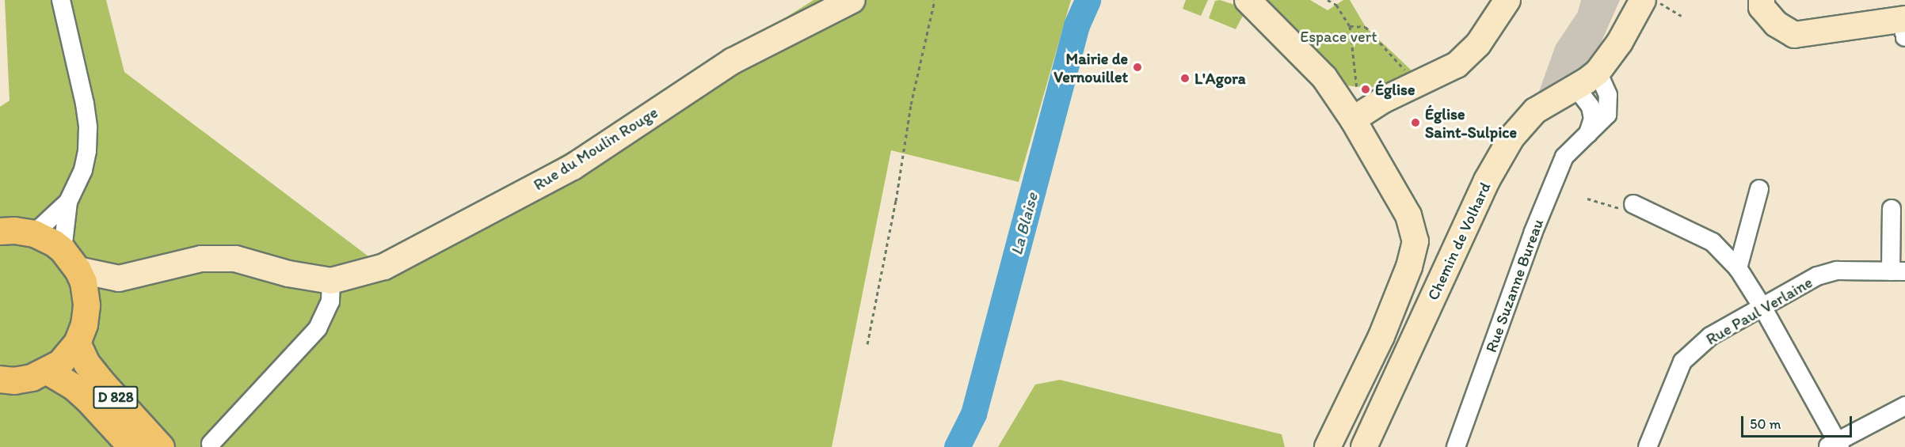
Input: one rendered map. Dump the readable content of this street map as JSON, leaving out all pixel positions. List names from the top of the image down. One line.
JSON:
{"streets":{"main road":["D 828"],"street":["Rue du Moulin Rouge","Chemin de Volhard","Rue Suzanne Bureau","Rue Paul Verlaine"]},"crossings":[["Chemin de Volhard","Rue Suzanne Bureau"]],"water":["La Blaise"],"parks":["Espace vert"],"places":["Mairie de Vernouillet","L'Agora","Église","Église Saint-Sulpice"],"scale_bar":"50 m"}
